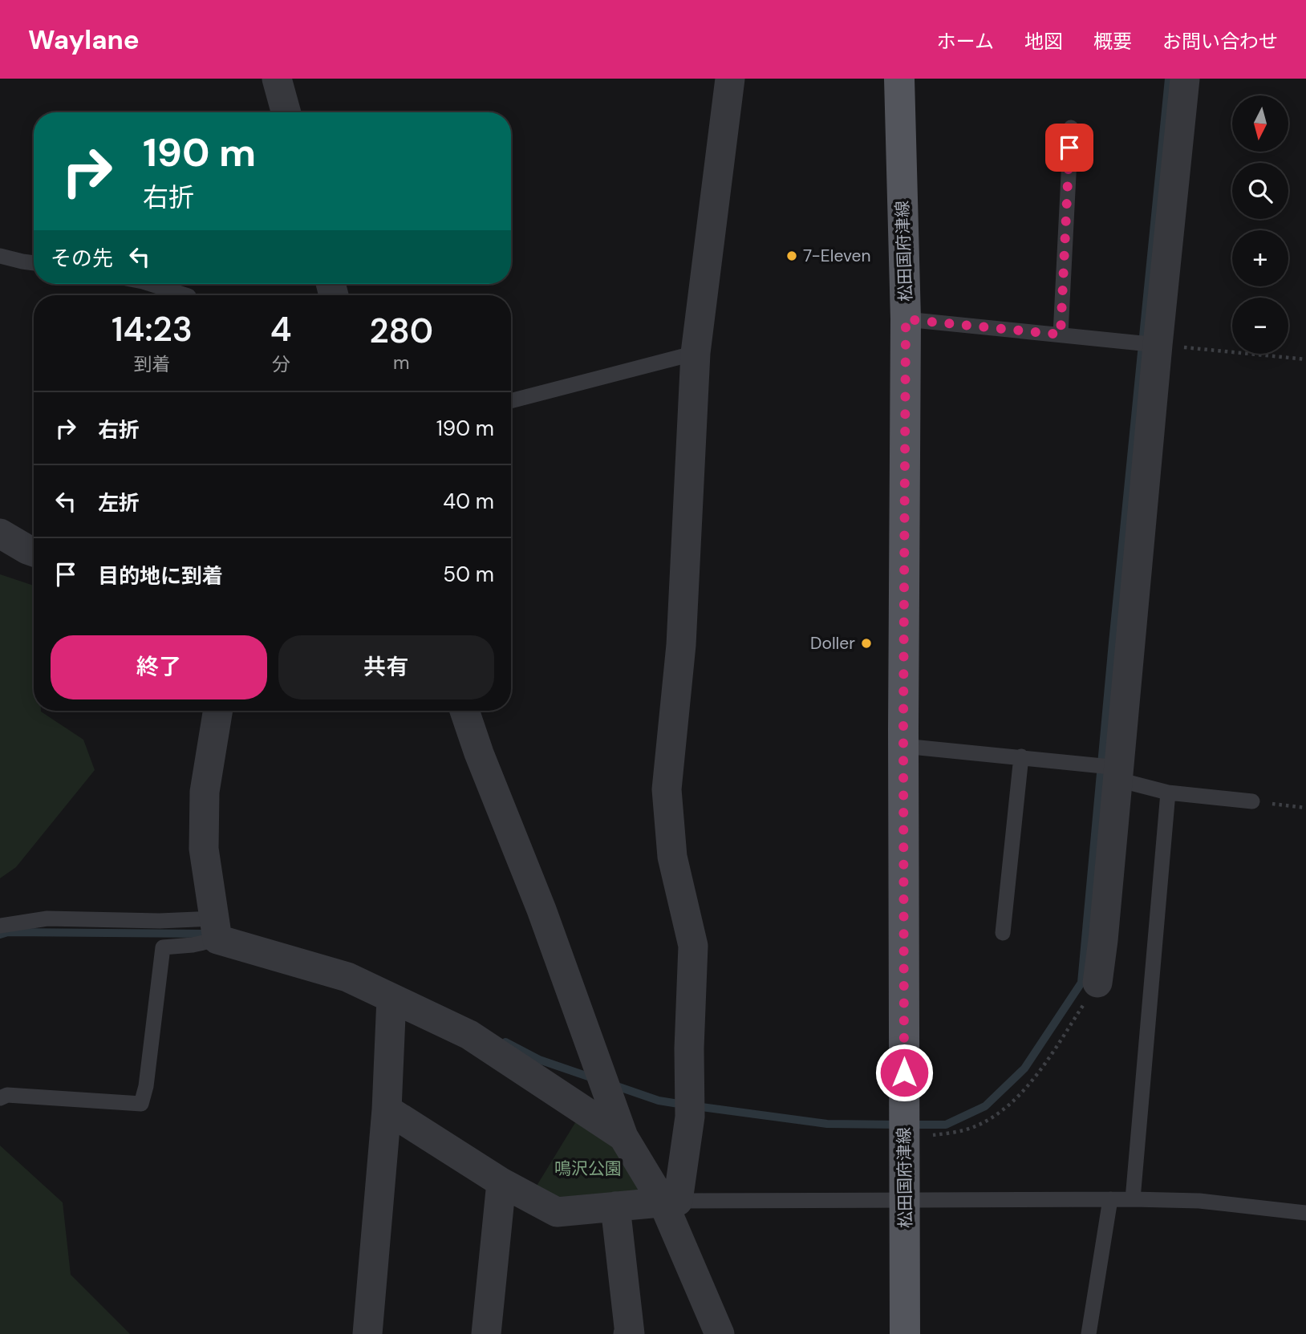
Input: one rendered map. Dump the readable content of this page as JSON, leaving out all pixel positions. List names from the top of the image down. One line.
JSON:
{"streets":{"main road":["松田国府津線"]},"parks":["鳴沢公園"],"places":["7-Eleven","Doller"],"north":"bottom","page":{"header":"Waylane","nav":["ホーム","地図","概要","お問い合わせ"],"map_buttons":["+","−"],"turn":["190 m","右折"],"then":"その先","eta":["14:23","到着","4","分","280","m"],"list":[{"name":"右折","value":"190 m"},{"name":"左折","value":"40 m"},{"name":"目的地に到着","value":"50 m"}],"buttons":["終了","共有"]}}
